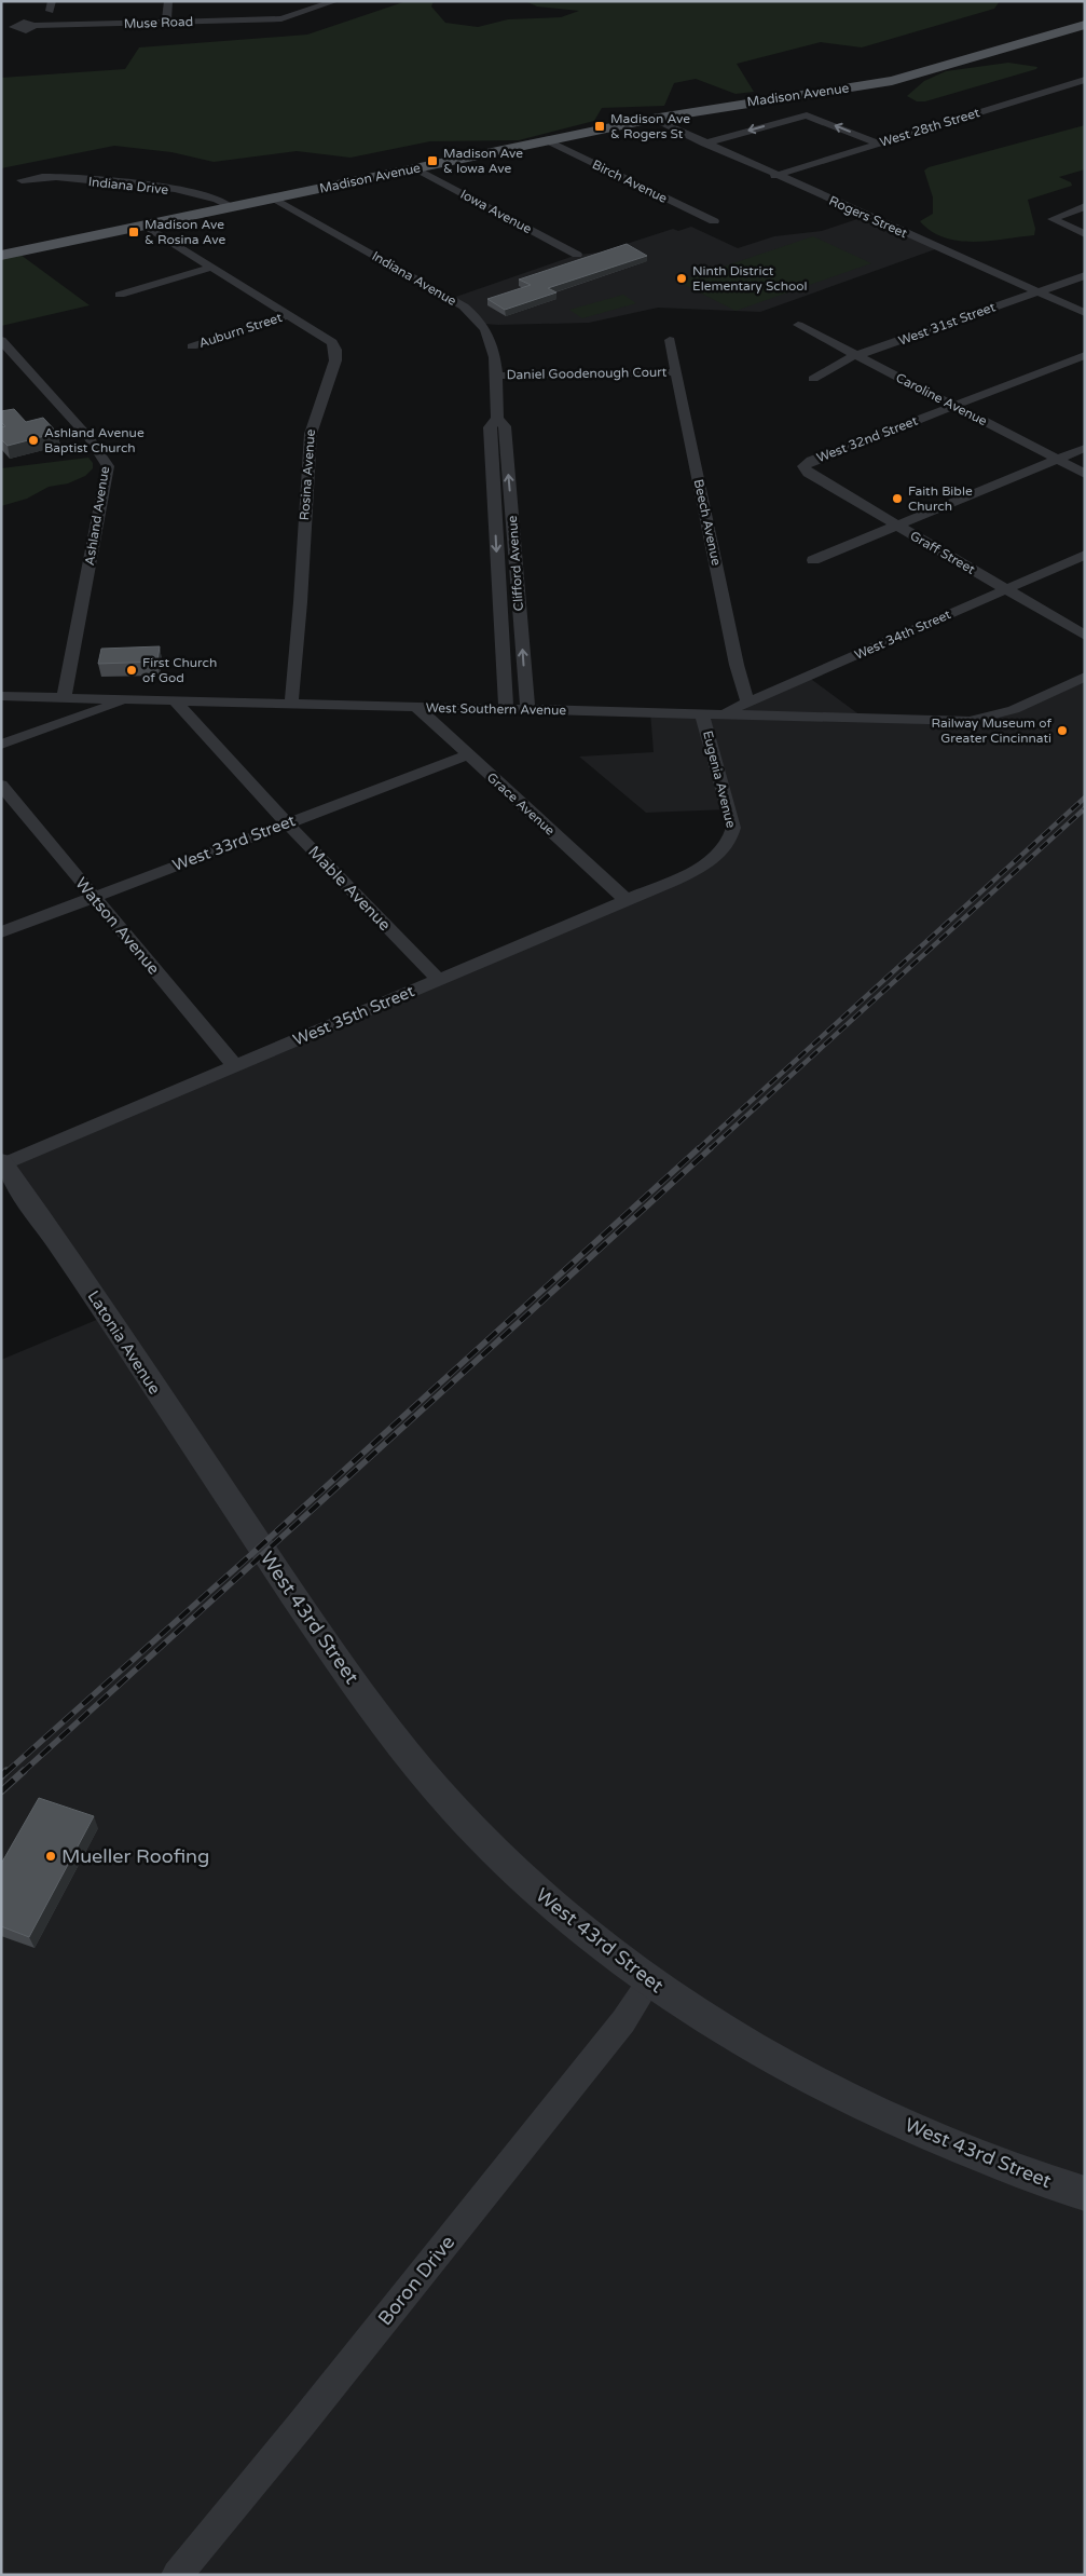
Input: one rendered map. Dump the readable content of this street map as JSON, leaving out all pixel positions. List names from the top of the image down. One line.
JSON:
{"streets":{"main road":["Madison Avenue"],"street":["Muse Road","West 28th Street","Birch Avenue","Indiana Drive","Iowa Avenue","Rogers Street","Indiana Avenue","West 31st Street","Auburn Street","Daniel Goodenough Court","Caroline Avenue","West 32nd Street","Rosina Avenue","Ashland Avenue","Beech Avenue","Graff Street","Clifford Avenue","West 34th Street","West Southern Avenue","Eugenia Avenue","Grace Avenue","West 33rd Street","Mable Avenue","Watson Avenue","West 35th Street","Latonia Avenue","West 43rd Street","Boron Drive"]},"crossings":[["Madison Avenue","Birch Avenue"],["Madison Avenue","Indiana Drive"],["Madison Avenue","Iowa Avenue"],["Madison Avenue","Rogers Street"],["Madison Avenue","Indiana Avenue"],["Madison Avenue","Rosina Avenue"],["West 28th Street","Rogers Street"],["Rogers Street","West 31st Street"],["Indiana Avenue","Daniel Goodenough Court"],["Indiana Avenue","Clifford Avenue"],["West 31st Street","Caroline Avenue"],["Auburn Street","Rosina Avenue"],["Daniel Goodenough Court","Beech Avenue"],["Caroline Avenue","West 32nd Street"],["West 32nd Street","Graff Street"],["Rosina Avenue","West Southern Avenue"],["Ashland Avenue","West Southern Avenue"],["Beech Avenue","West 34th Street"],["Graff Street","West 34th Street"],["Clifford Avenue","West Southern Avenue"],["West 34th Street","West Southern Avenue"],["West Southern Avenue","Eugenia Avenue"],["West Southern Avenue","Grace Avenue"],["West Southern Avenue","Mable Avenue"],["Eugenia Avenue","West 35th Street"],["Grace Avenue","West 33rd Street"],["Grace Avenue","West 35th Street"],["West 33rd Street","Mable Avenue"],["West 33rd Street","Watson Avenue"],["Mable Avenue","West 35th Street"],["Watson Avenue","West 35th Street"],["West 35th Street","Latonia Avenue"],["Latonia Avenue","West 43rd Street"],["West 43rd Street","Boron Drive"]],"places":{"transit":["Madison Ave & Rogers St","Madison Ave & Iowa Ave","Madison Ave & Rosina Ave"],"other":["Ninth District Elementary School","Ashland Avenue Baptist Church","Faith Bible Church","First Church of God","Railway Museum of Greater Cincinnati","Mueller Roofing"]}}
